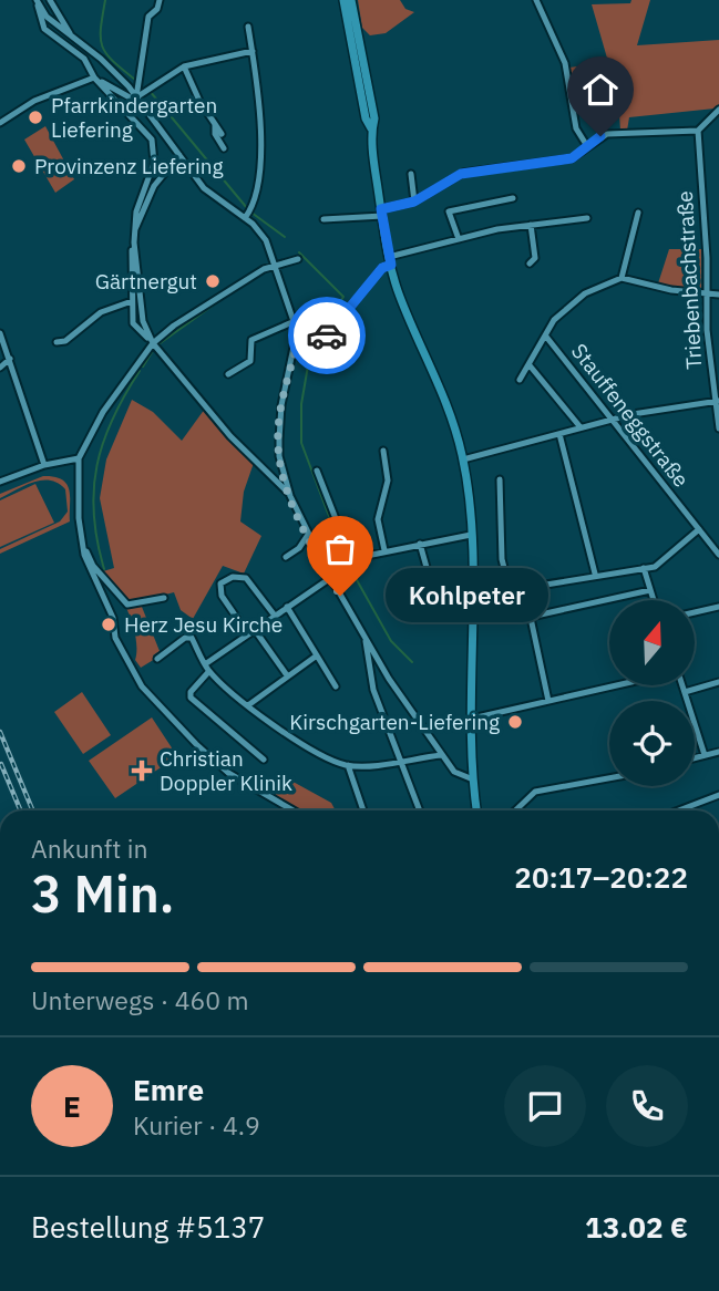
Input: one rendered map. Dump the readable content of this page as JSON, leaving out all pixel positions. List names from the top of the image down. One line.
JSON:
{"streets":{"street":["Triebenbachstraße","Stauffeneggstraße"]},"places":{"other":["Pfarrkindergarten Liefering","Provinzenz Liefering","Gärtnergut","Kohlpeter","Herz Jesu Kirche","Kirschgarten-Liefering"],"health":["Christian Doppler Klinik"]},"north":"top","page":{"bubble":"Kohlpeter","heading":["3 Min.","Ankunft in","20:17–20:22"],"panel":["Emre","Kurier · 4.9","Bestellung #5137","13.02 €"],"bar":"Unterwegs · 460 m","round":"E"}}
